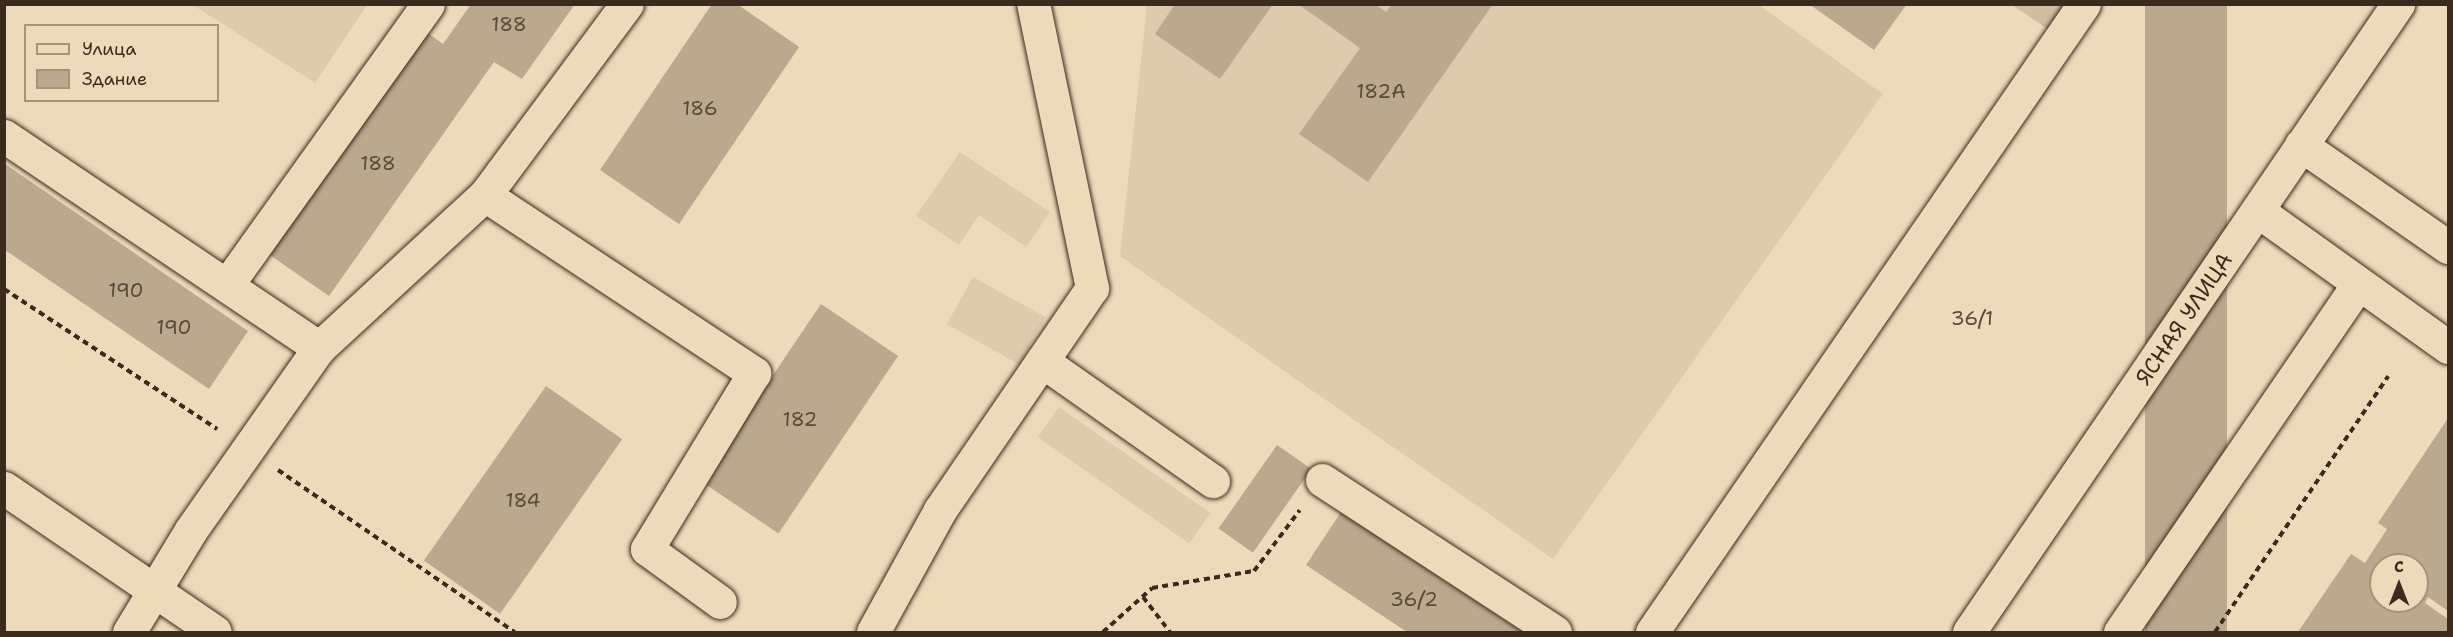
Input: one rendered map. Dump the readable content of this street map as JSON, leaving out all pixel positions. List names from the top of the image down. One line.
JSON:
{"streets":{"street":["ЯСНАЯ УЛИЦА"]},"house_numbers":["188","182А","186","188","190","36/1","190","182","184","36/2"],"legend":["Улица","Здание"],"north":"top"}
